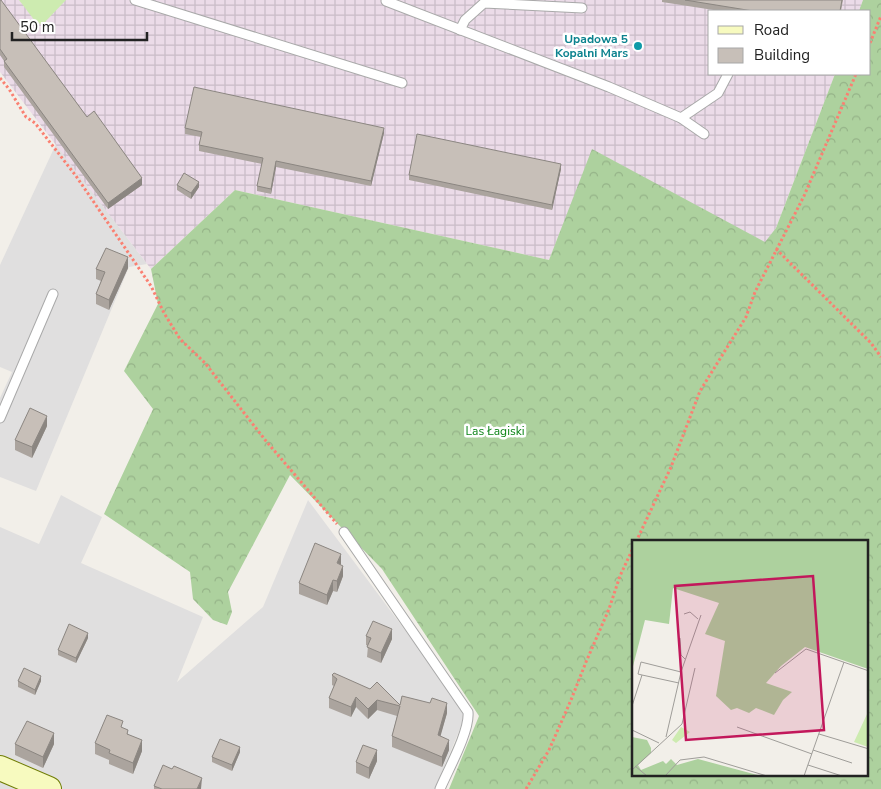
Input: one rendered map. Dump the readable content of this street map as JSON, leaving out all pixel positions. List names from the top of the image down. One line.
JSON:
{"parks":["Las Łagiski"],"places":["Upadowa 5 Kopalni Mars"],"legend":["Road","Building"],"scale_bar":"50 m"}
